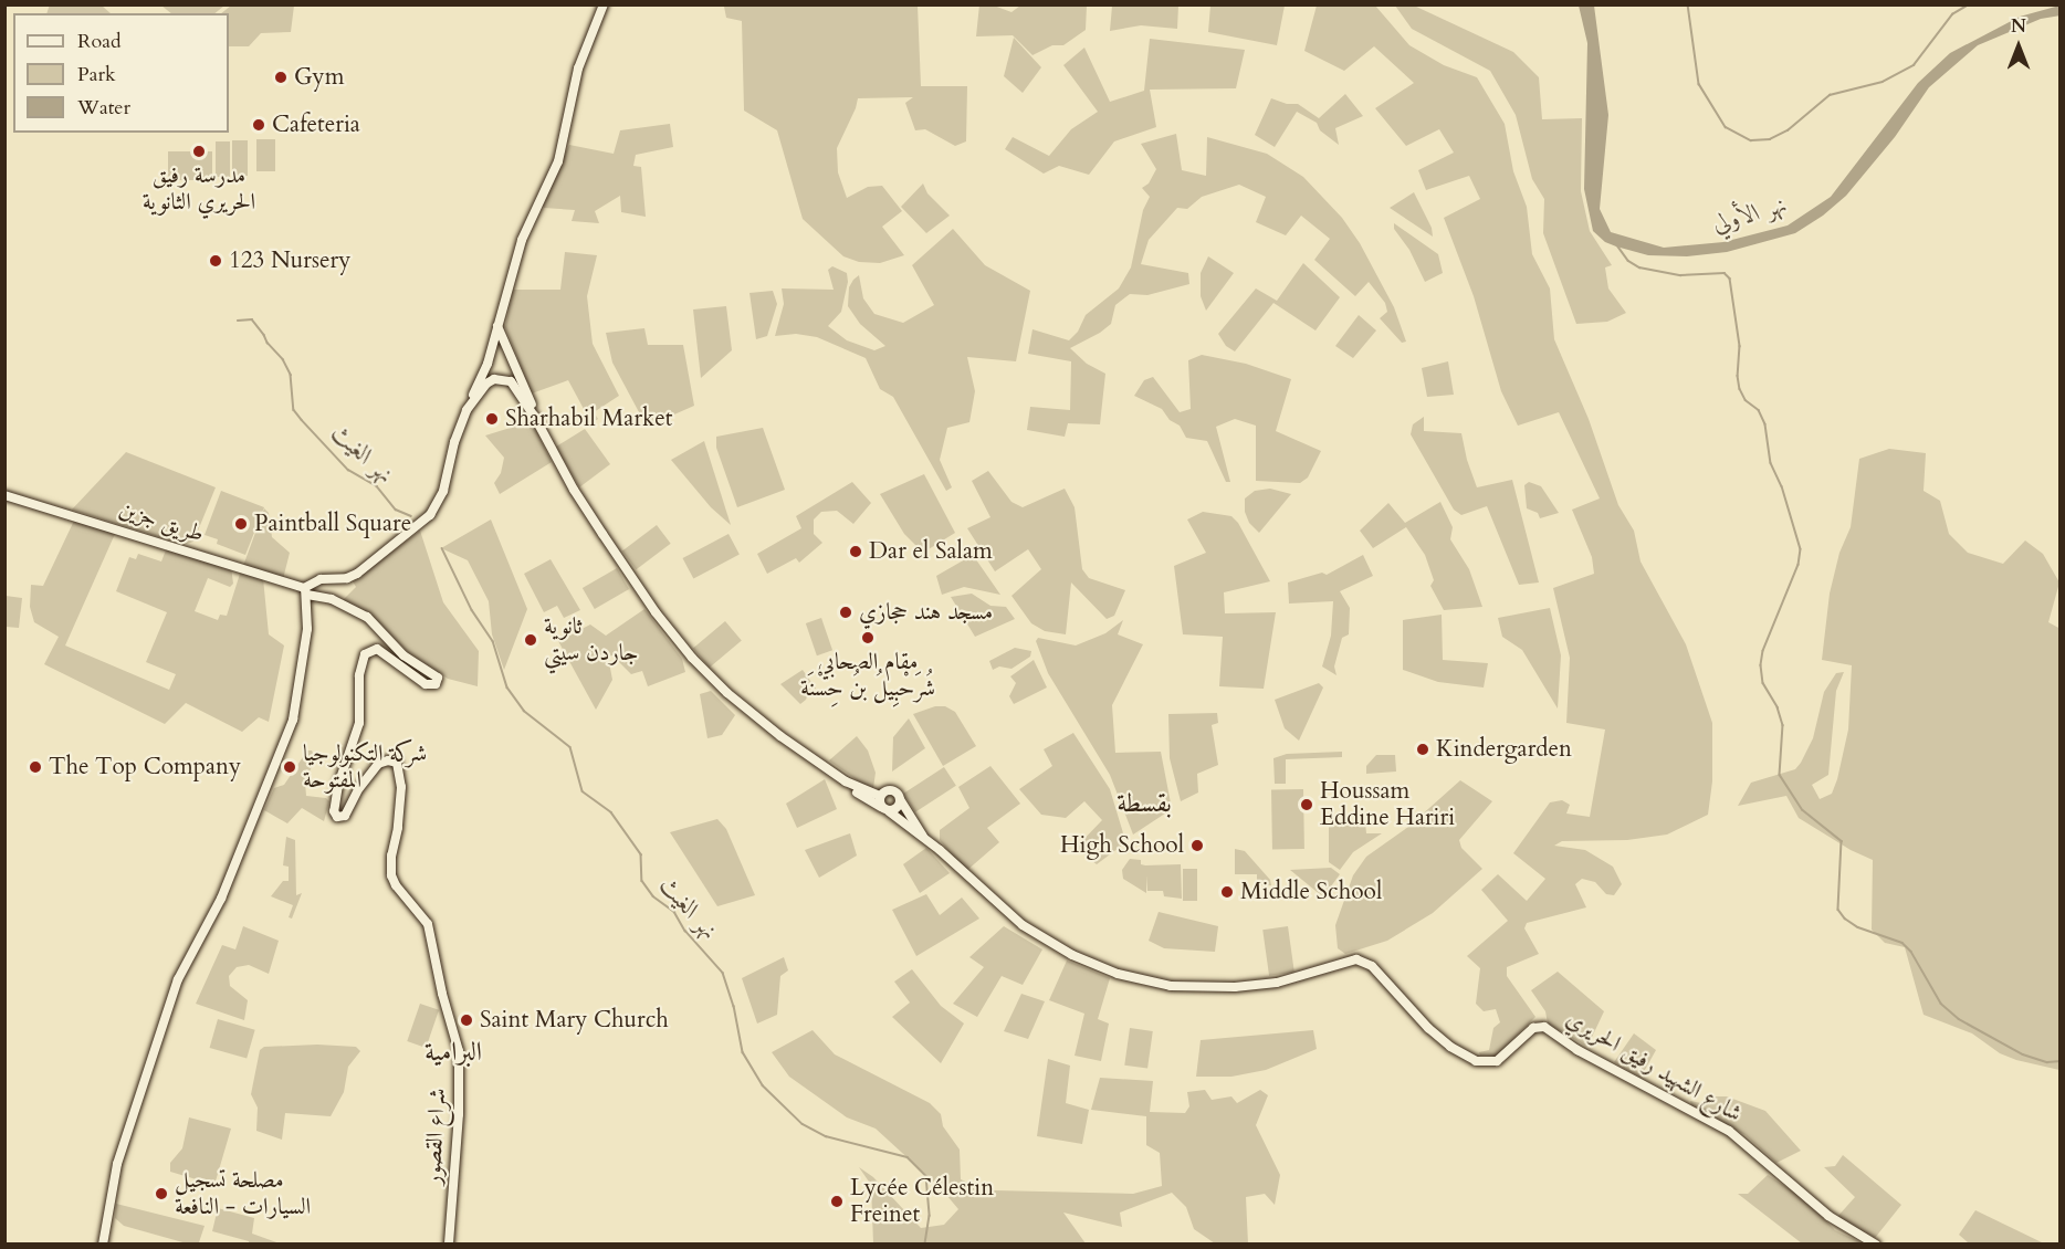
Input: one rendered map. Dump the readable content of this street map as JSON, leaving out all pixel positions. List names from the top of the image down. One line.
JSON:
{"streets":{"street":["طريق جزين","شارع الشهيد رفيق الحريري","شراع القصور"]},"crossings":[["طريق جزين","شراع القصور"]],"districts":["بقسطة","البرامية"],"water":["نهر الأولي","نهر الغيث"],"places":["Gym","Cafeteria","مدرسة رفيق الحريري الثانوية","123 Nursery","Sharhabil Market","Paintball Square","Dar el Salam","مسجد هند حجازي","مقام الصحابي شُرَحْبِيلُ بنُ حِسْنَة","ثانوية جاردن سيتي","Kindergarden","The Top Company","شركة التكنولوجيا المفتوحة","Houssam Eddine Hariri","High School","Middle School","Saint Mary Church","مصلحة تسجيل السيارات - النافعة","Lycée Célestin Freinet"],"legend":["Road","Park","Water"],"north":"top"}
